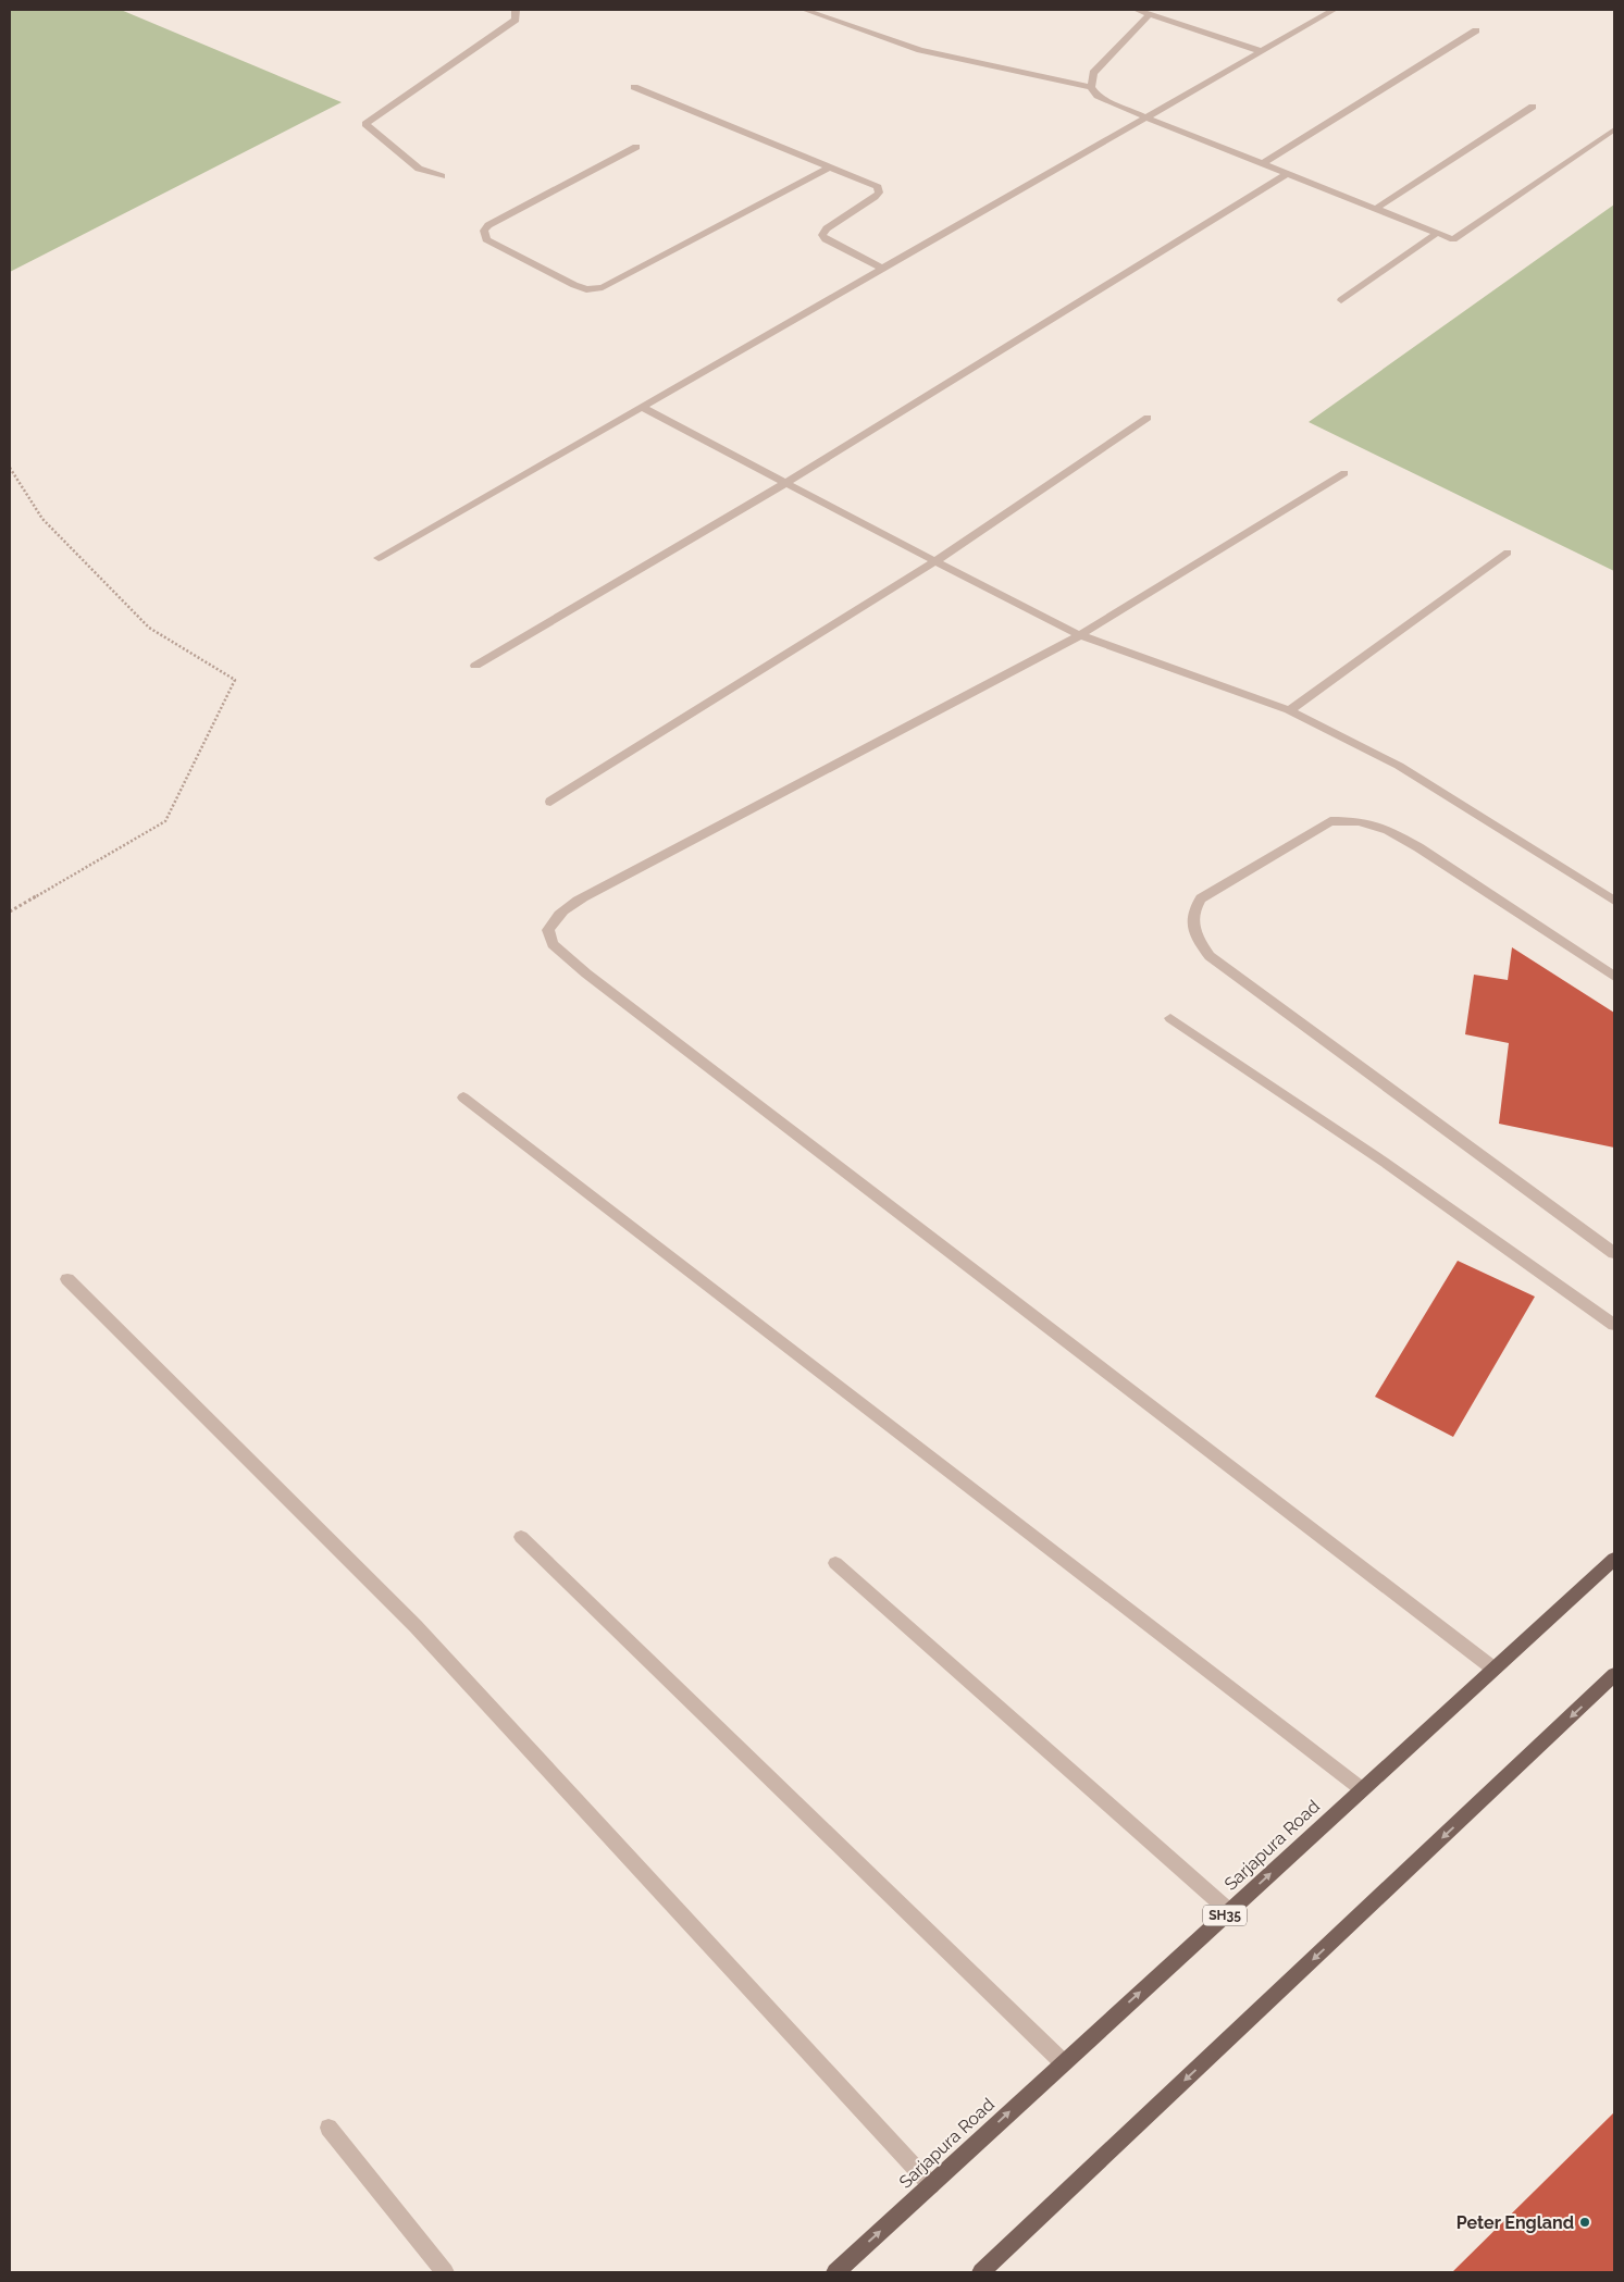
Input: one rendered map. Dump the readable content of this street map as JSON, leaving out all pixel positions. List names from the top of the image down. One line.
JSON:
{"streets":{"main road":["Sarjapura Road","SH35"]},"places":["Peter England"]}
